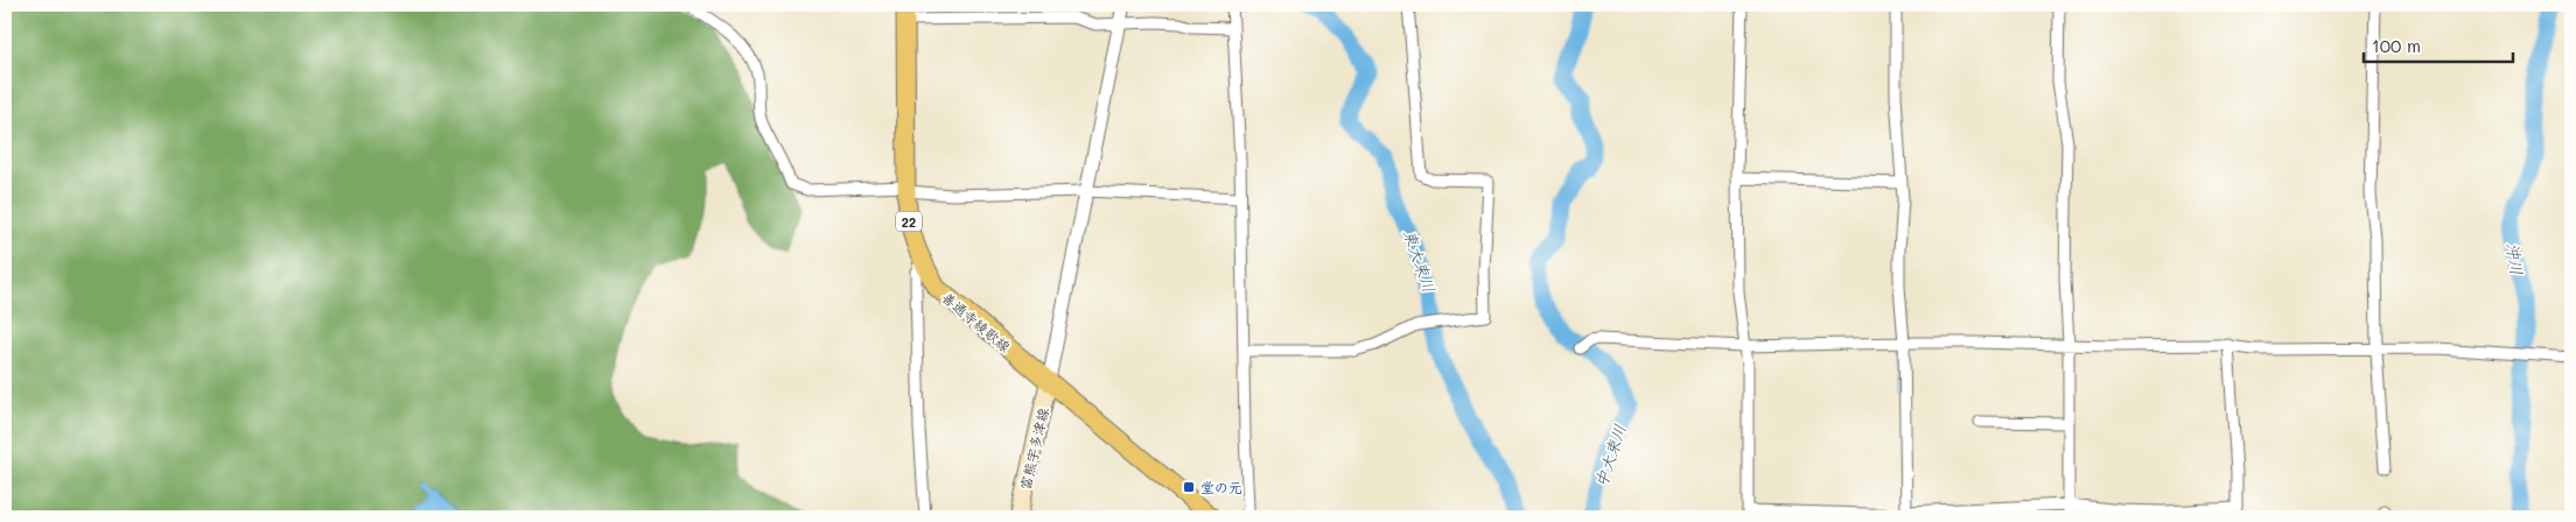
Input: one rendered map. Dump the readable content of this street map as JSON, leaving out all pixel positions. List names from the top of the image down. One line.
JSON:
{"streets":{"main road":["22","善通寺綾歌線","富熊宇多津線"]},"crossings":[["善通寺綾歌線","富熊宇多津線"]],"water":["沖川","東大束川","中大束川"],"places":{"transit":["堂の元"]},"scale_bar":"100 m"}
